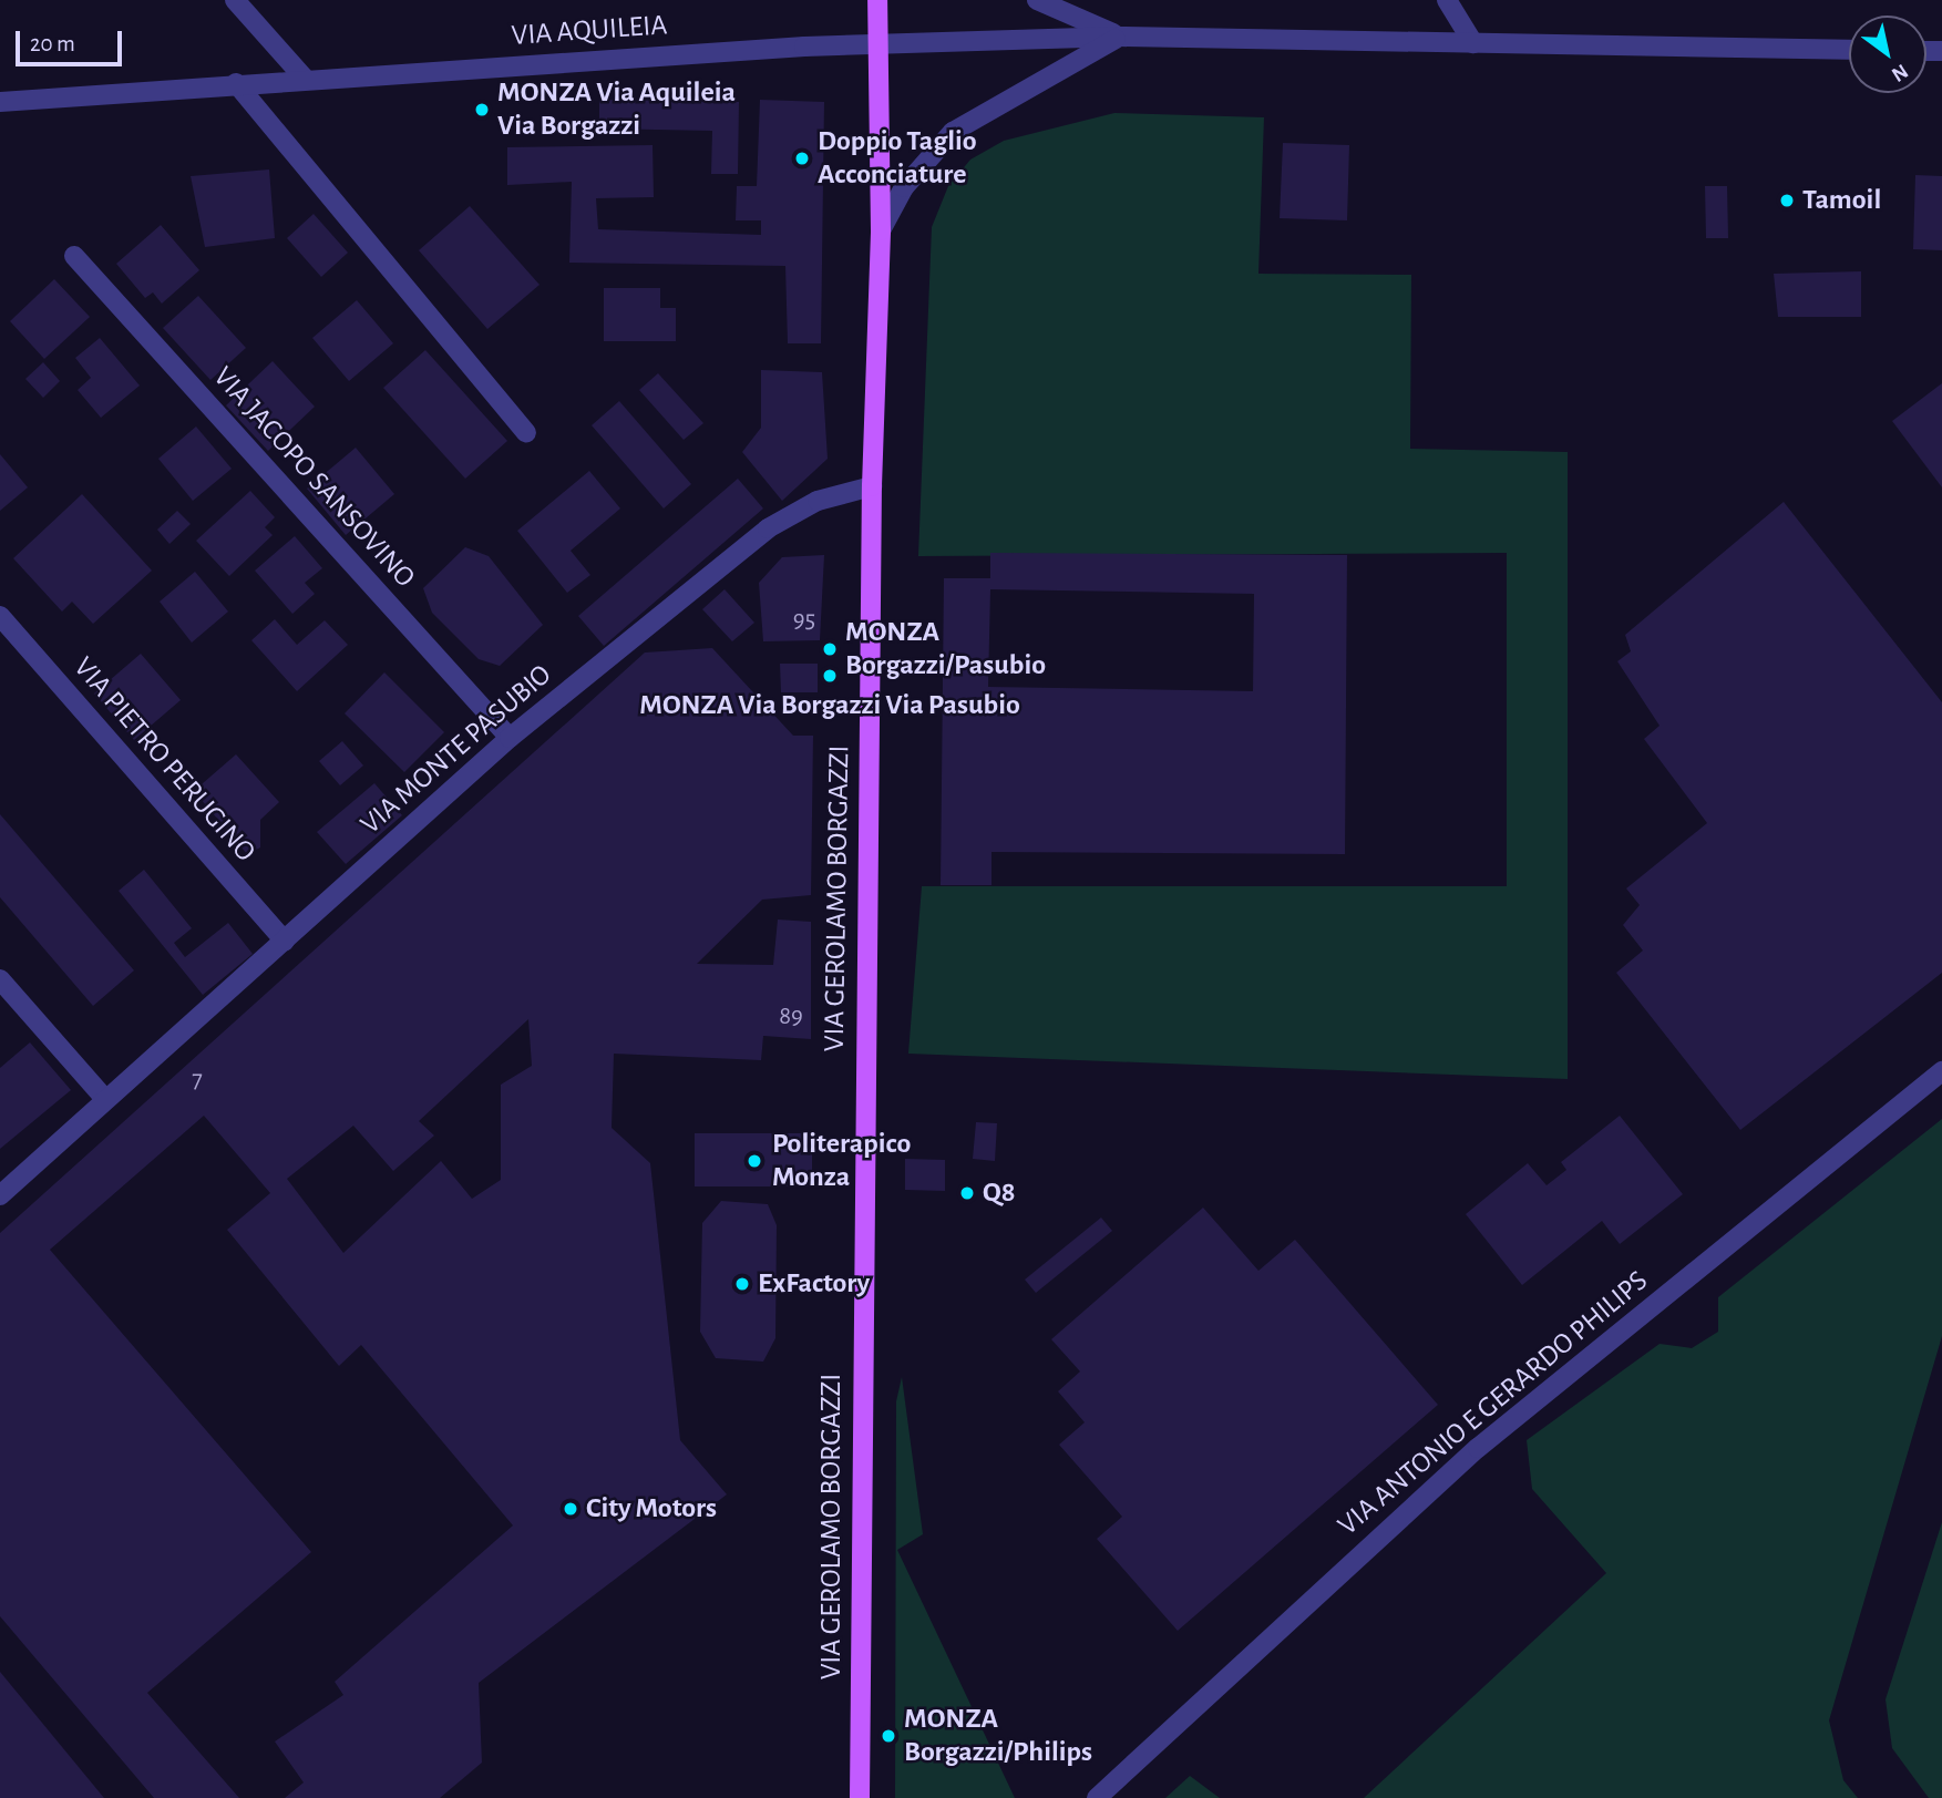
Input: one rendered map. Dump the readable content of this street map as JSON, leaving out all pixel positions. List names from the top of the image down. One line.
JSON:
{"streets":{"main road":["VIA GEROLAMO BORGAZZI"],"street":["VIA AQUILEIA","VIA JACOPO SANSOVINO","VIA MONTE PASUBIO","VIA PIETRO PERUGINO","VIA ANTONIO E GERARDO PHILIPS"]},"crossings":[["VIA AQUILEIA","VIA GEROLAMO BORGAZZI"],["VIA JACOPO SANSOVINO","VIA MONTE PASUBIO"],["VIA MONTE PASUBIO","VIA PIETRO PERUGINO"],["VIA MONTE PASUBIO","VIA GEROLAMO BORGAZZI"]],"places":["MONZA Via Aquileia Via Borgazzi","Doppio Taglio Acconciature","Tamoil","MONZA Borgazzi/Pasubio","MONZA Via Borgazzi Via Pasubio","Politerapico Monza","Q8","ExFactory","City Motors","MONZA Borgazzi/Philips"],"house_numbers":["95","89","7"],"scale_bar":"20 m","north":"bottom right"}
